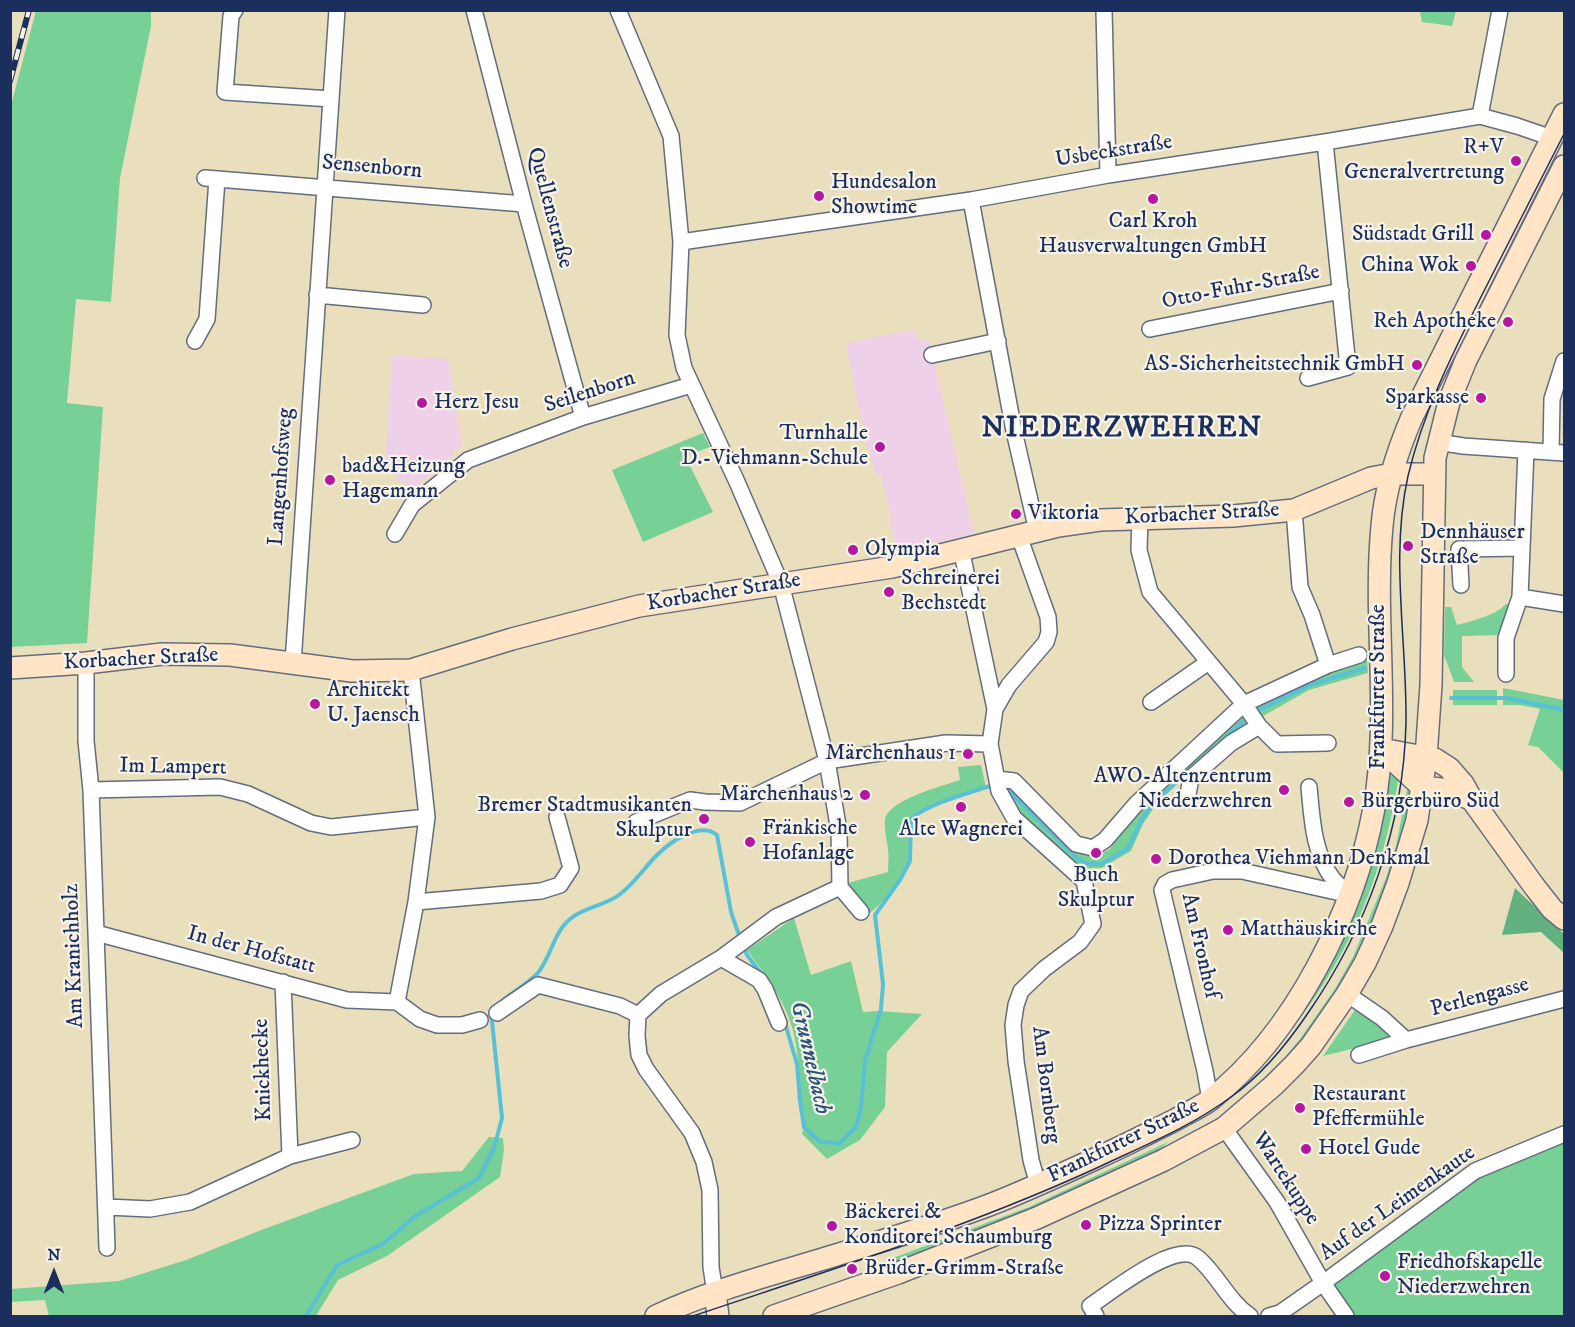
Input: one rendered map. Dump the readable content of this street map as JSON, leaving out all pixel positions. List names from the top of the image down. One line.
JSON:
{"streets":{"main road":["Korbacher Straße","Frankfurter Straße"],"street":["Usbeckstraße","Sensenborn","Quellenstraße","Otto-Fuhr-Straße","Seilenborn","Langenhofsweg","Im Lampert","Am Fronhof","In der Hofstatt","Am Kranichholz","Perlengasse","Knickhecke","Am Bornberg","Wartekuppe","Auf der Leimenkaute"]},"crossings":[["Usbeckstraße","Otto-Fuhr-Straße"],["Usbeckstraße","Frankfurter Straße"],["Sensenborn","Quellenstraße"],["Sensenborn","Langenhofsweg"],["Quellenstraße","Seilenborn"],["Langenhofsweg","Korbacher Straße"],["Korbacher Straße","Frankfurter Straße"],["Korbacher Straße","Am Kranichholz"],["Frankfurter Straße","Am Fronhof"],["Frankfurter Straße","Perlengasse"],["Frankfurter Straße","Am Bornberg"],["Frankfurter Straße","Wartekuppe"],["Im Lampert","Am Kranichholz"],["In der Hofstatt","Am Kranichholz"],["In der Hofstatt","Knickhecke"],["Wartekuppe","Auf der Leimenkaute"]],"districts":["NIEDERZWEHREN"],"water":["Grunnelbach"],"places":["R+V Generalvertretung","Hundesalon Showtime","Carl Kroh Hausverwaltungen GmbH","Südstadt Grill","China Wok","Reh Apotheke","AS-Sicherheitstechnik GmbH","Sparkasse","Herz Jesu","Turnhalle D.-Viehmann-Schule","bad&Heizung Hagemann","Viktoria","Dennhäuser Straße","Olympia","Schreinerei Bechstedt","Architekt U. Jaensch","Märchenhaus 1","AWO-Altenzentrum Niederzwehren","Märchenhaus 2","Bürgerbüro Süd","Alte Wagnerei","Bremer Stadtmusikanten Skulptur","Fränkische Hofanlage","Buch Skulptur","Dorothea Viehmann Denkmal","Matthäuskirche","Restaurant Pfeffermühle","Hotel Gude","Pizza Sprinter","Bäckerei & Konditorei Schaumburg","Brüder-Grimm-Straße","Friedhofskapelle Niederzwehren"],"north":"top"}
